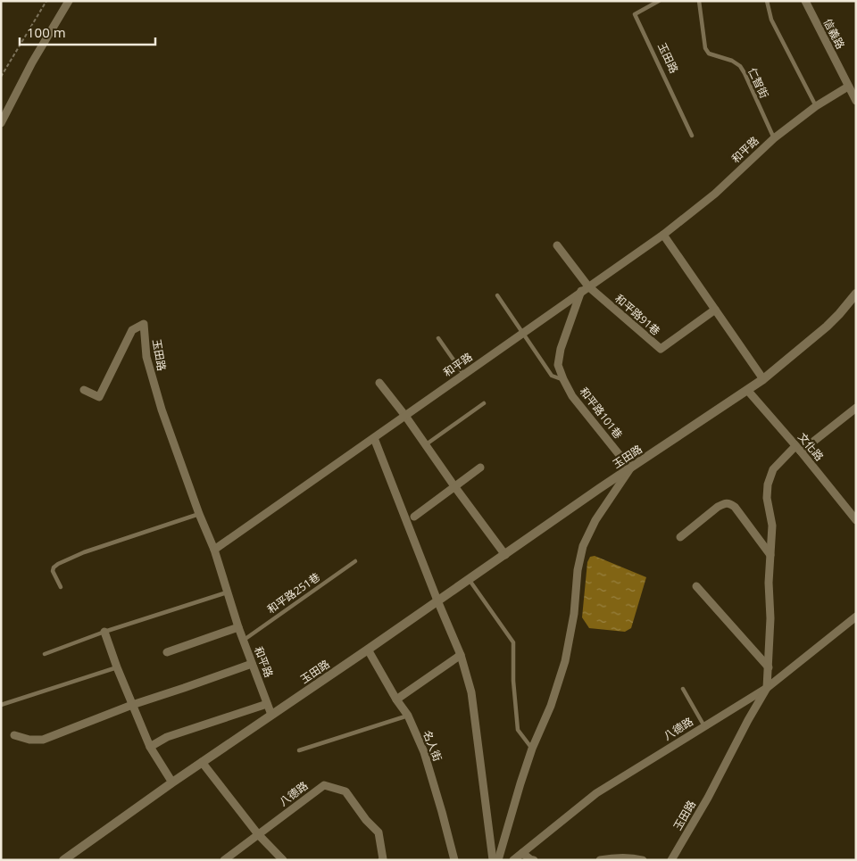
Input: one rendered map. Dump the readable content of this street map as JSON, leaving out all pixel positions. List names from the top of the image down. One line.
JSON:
{"streets":{"street":["信義路","玉田路","和平路","和平路91巷","和平路101巷","文化路","八德路","名人街"],"lane":["仁智街","和平路251巷"]},"crossings":[["信義路","和平路"],["玉田路","和平路"],["玉田路","和平路101巷"],["玉田路","文化路"],["玉田路","八德路"],["玉田路","名人街"],["仁智街","和平路"],["和平路","和平路91巷"],["和平路","和平路101巷"],["和平路","和平路251巷"],["和平路91巷","和平路101巷"]],"scale_bar":"100 m"}
